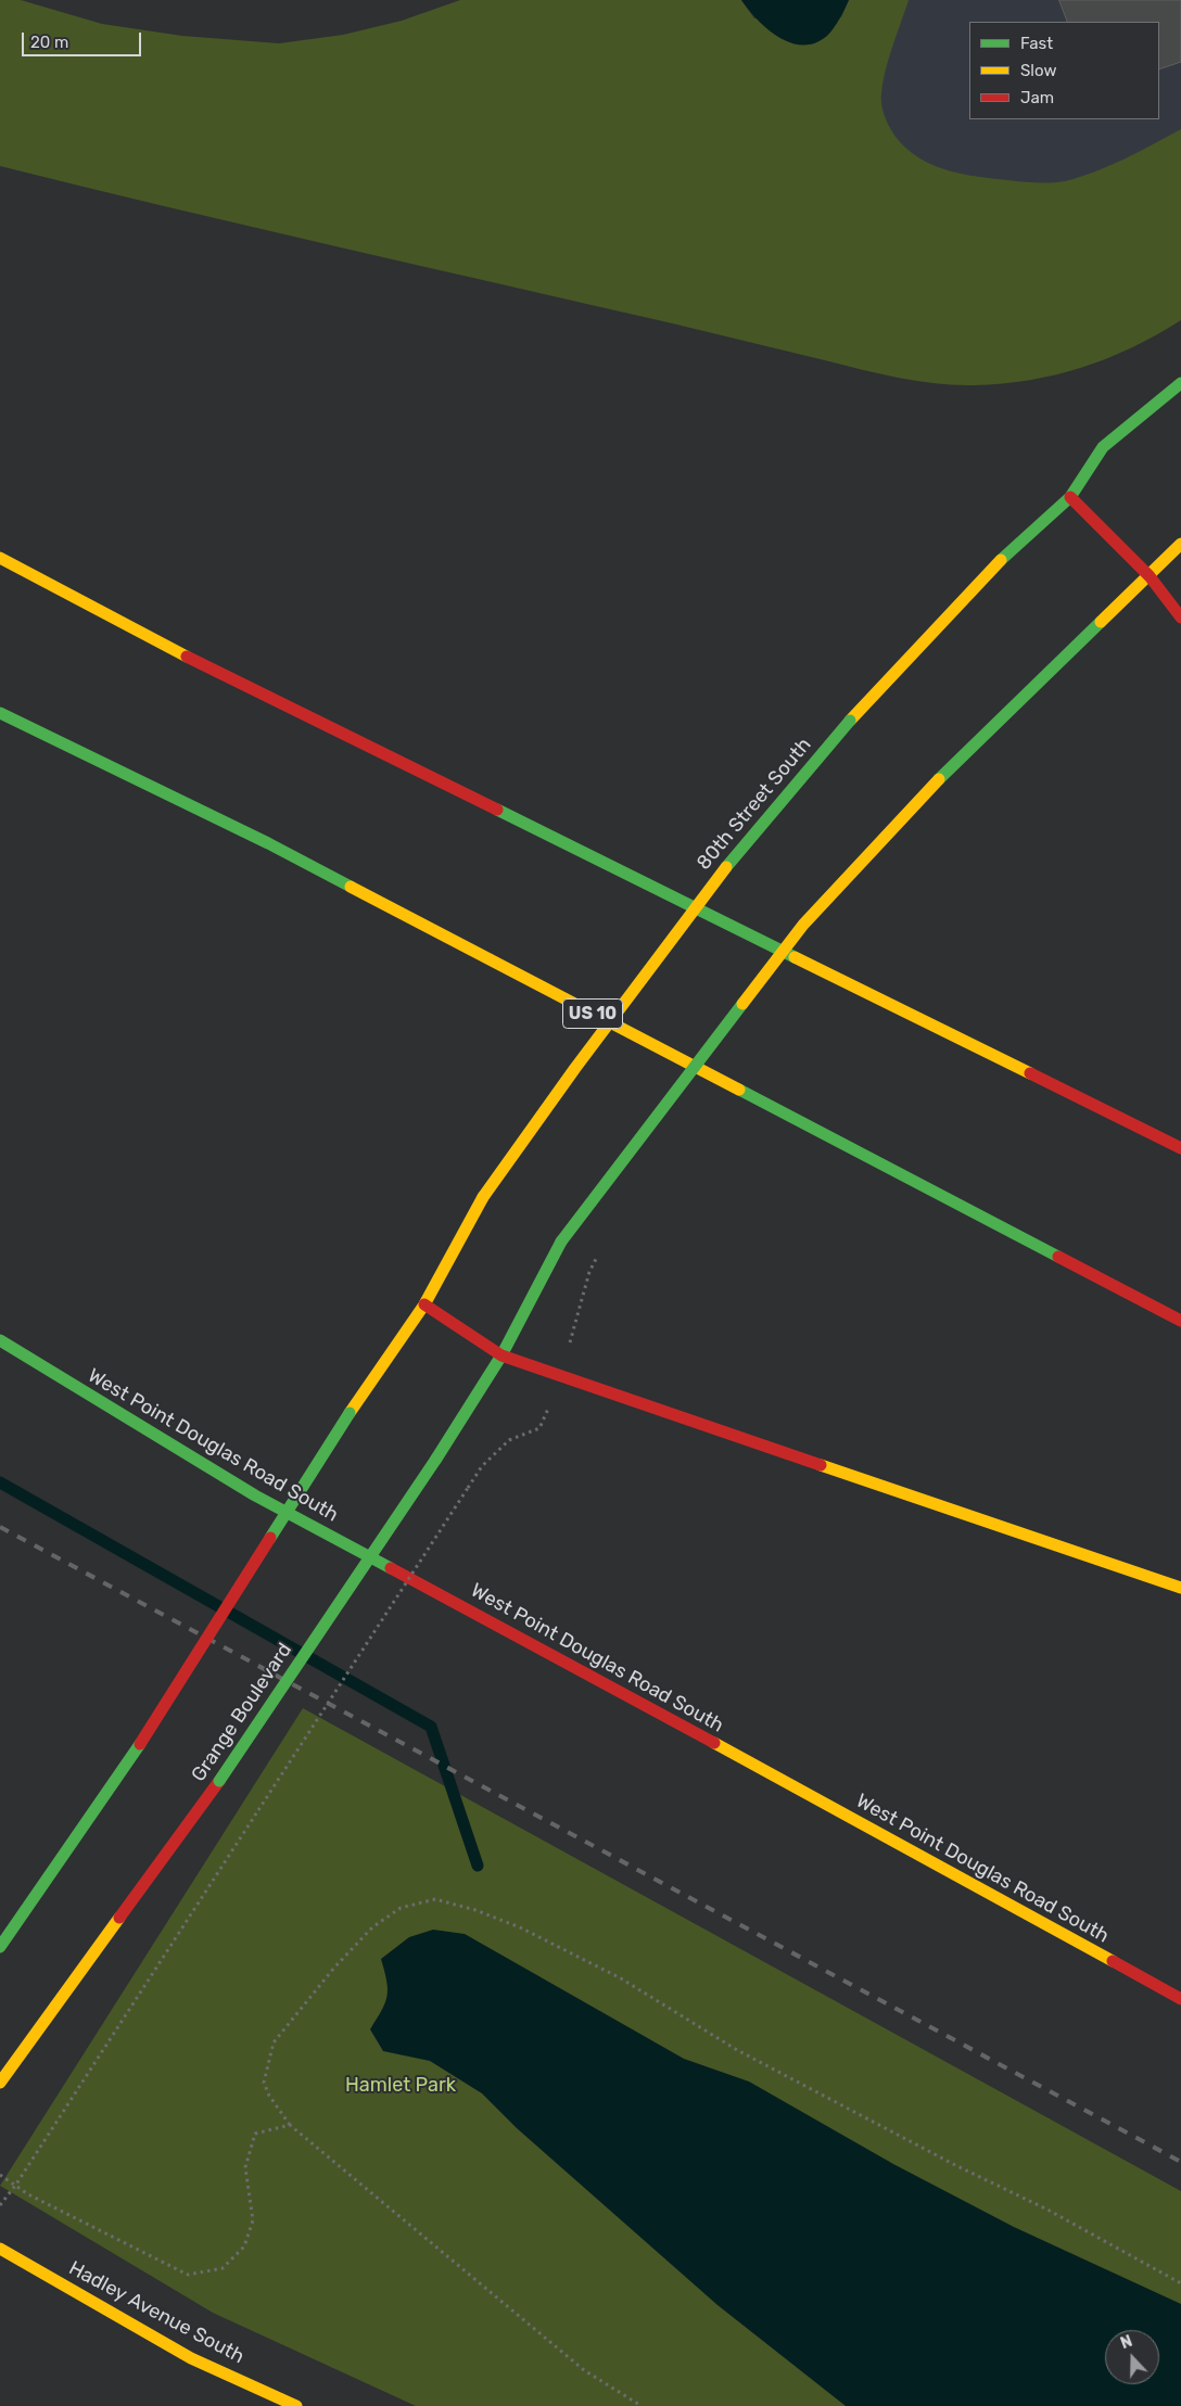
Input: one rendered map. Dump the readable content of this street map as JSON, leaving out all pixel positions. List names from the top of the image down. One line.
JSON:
{"streets":{"main road":["80th Street South","US 10","West Point Douglas Road South","Grange Boulevard","Hadley Avenue South"]},"parks":["Hamlet Park"],"legend":["Fast","Slow","Jam"],"scale_bar":"20 m","north":"top"}
